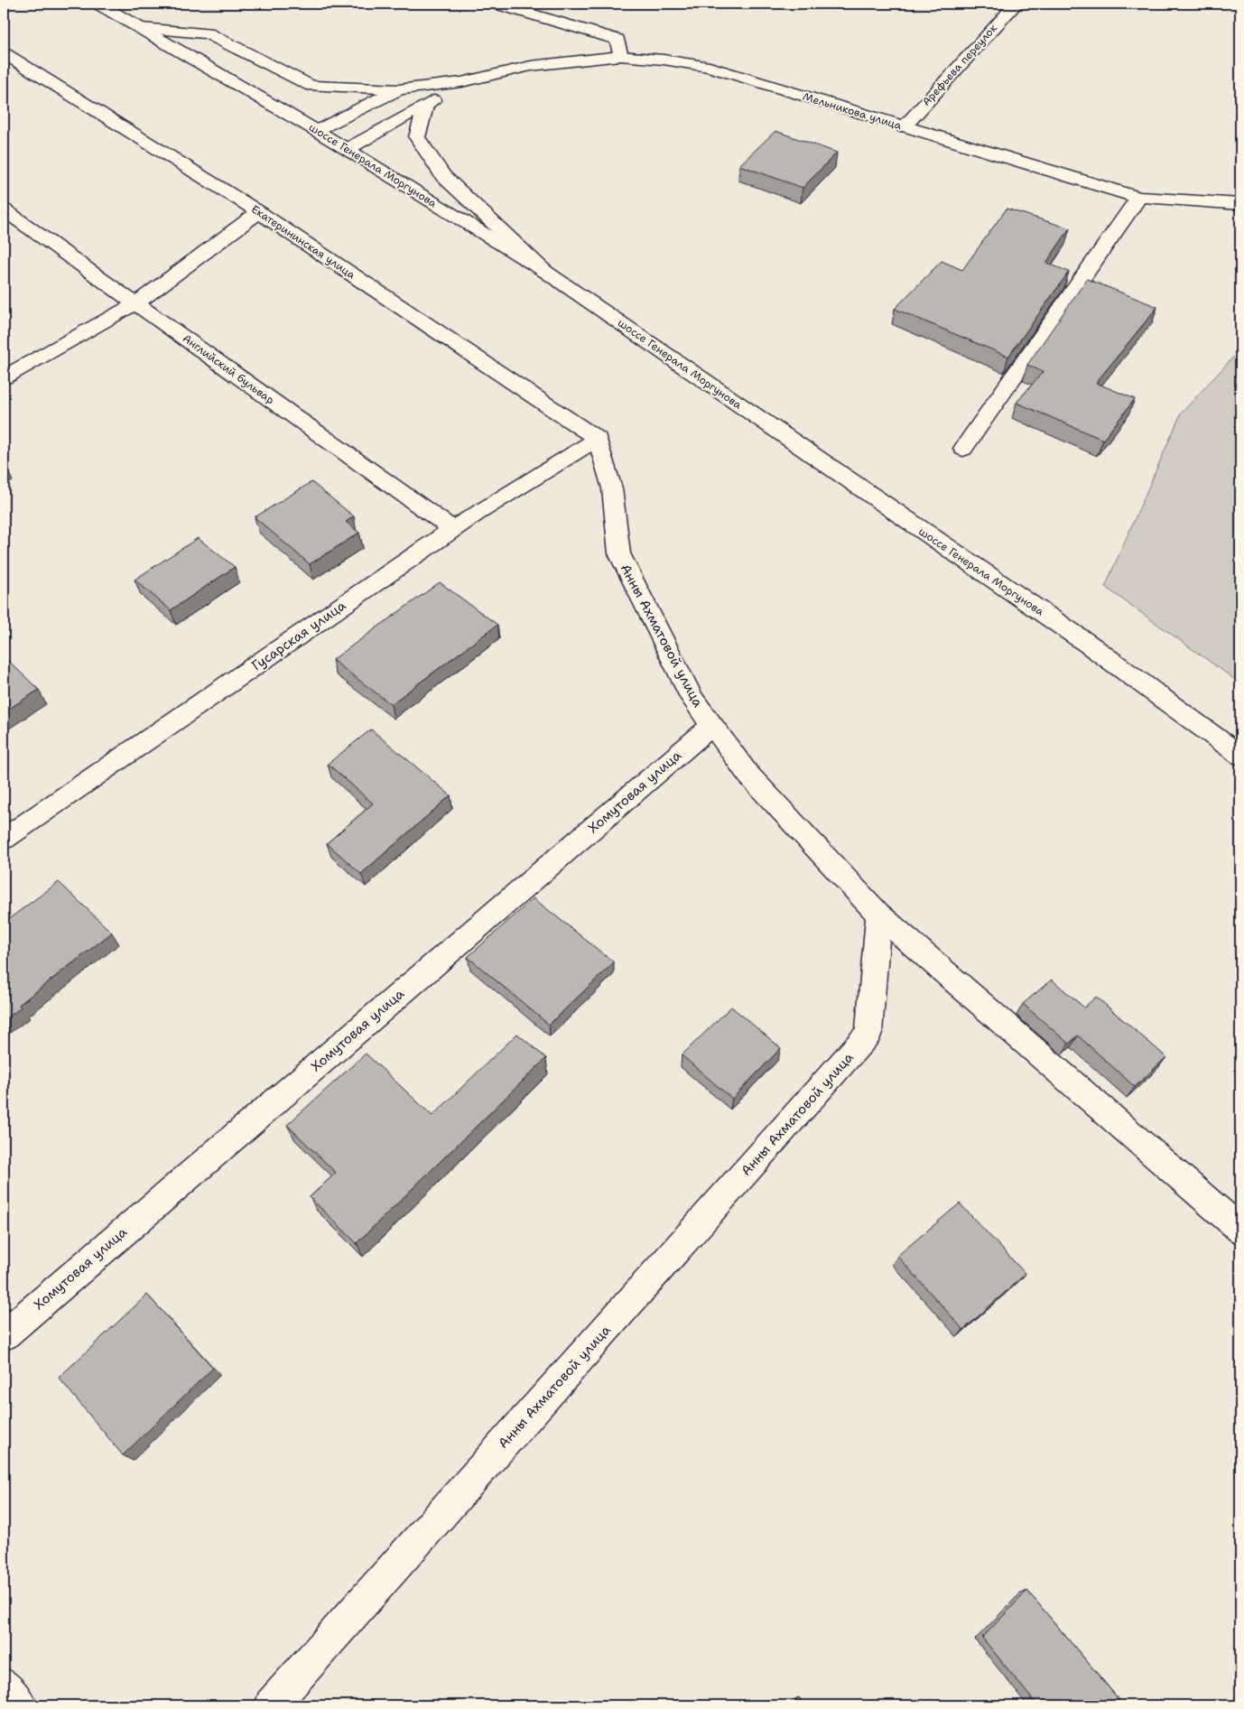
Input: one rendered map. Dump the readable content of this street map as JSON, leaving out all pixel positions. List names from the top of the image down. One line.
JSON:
{"streets":{"street":["Арефьева переулок","Мельникова улица","шоссе Генерала Моргунова","Екатерининская улица","Английский бульвар","Гусарская улица","Анны Ахматовой улица","Хомутовая улица"]},"crossings":[["Арефьева переулок","Мельникова улица"],["Екатерининская улица","Гусарская улица"],["Екатерининская улица","Анны Ахматовой улица"],["Английский бульвар","Гусарская улица"],["Гусарская улица","Анны Ахматовой улица"],["Анны Ахматовой улица","Хомутовая улица"]]}
